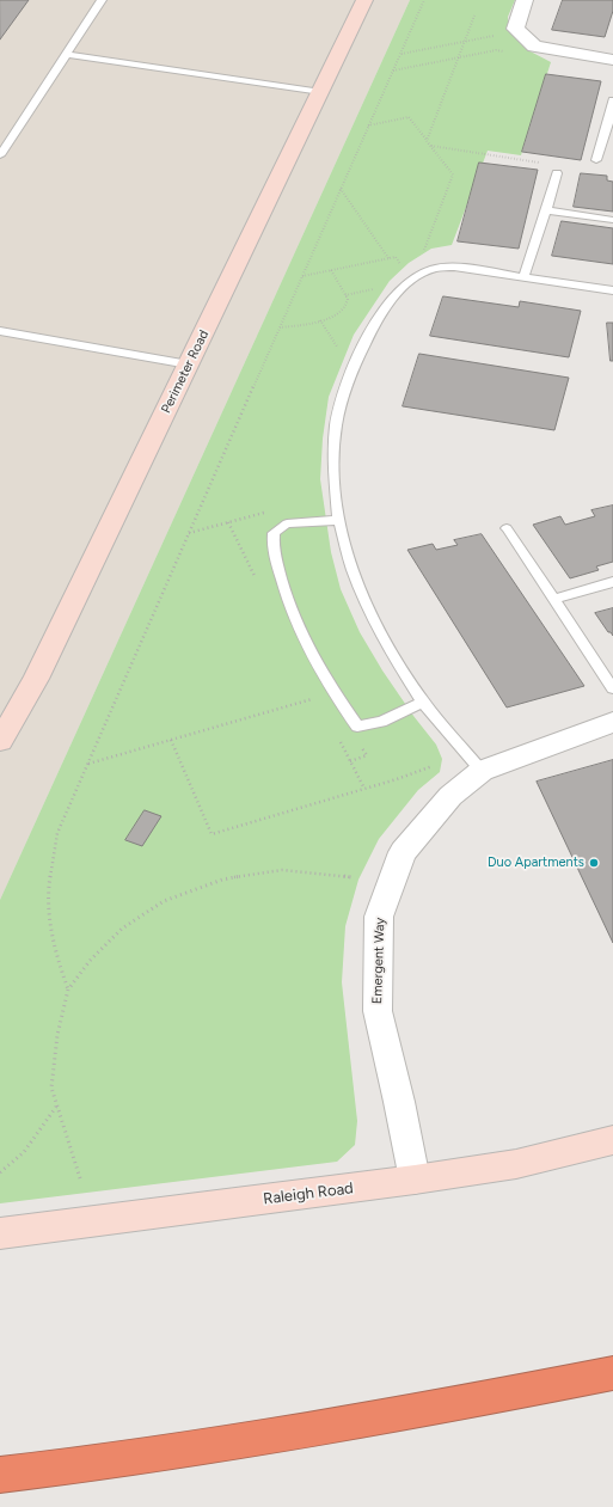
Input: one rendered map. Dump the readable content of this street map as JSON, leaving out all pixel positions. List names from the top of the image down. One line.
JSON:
{"streets":{"street":["Perimeter Road","Emergent Way","Raleigh Road"]},"crossings":[["Emergent Way","Raleigh Road"]],"places":["Duo Apartments"]}
